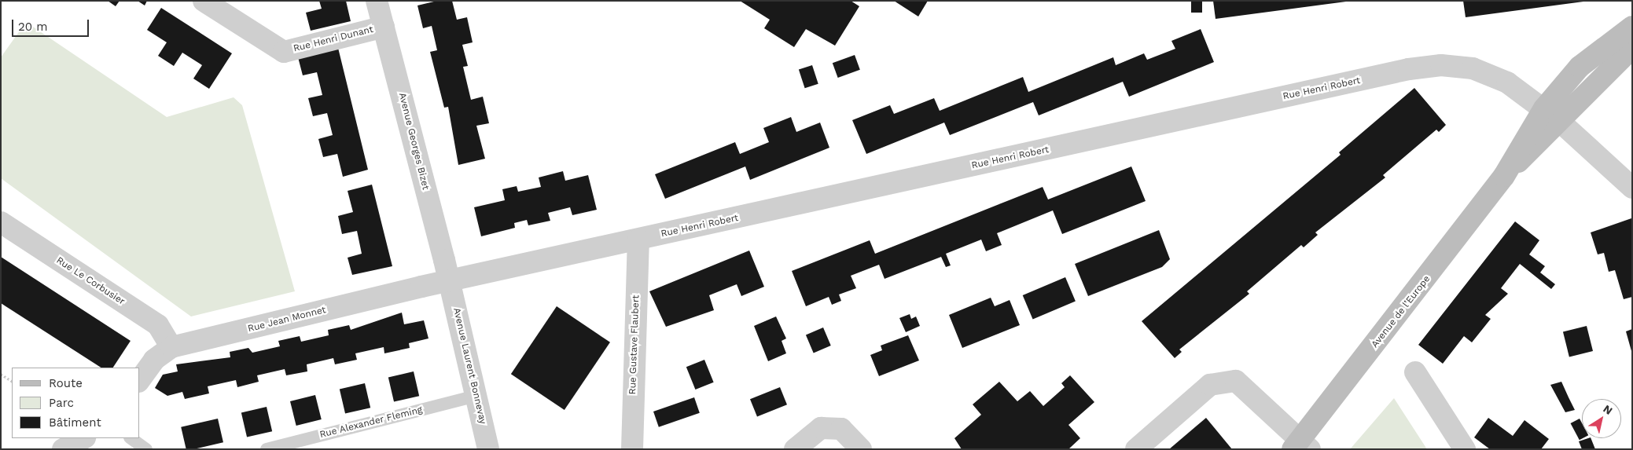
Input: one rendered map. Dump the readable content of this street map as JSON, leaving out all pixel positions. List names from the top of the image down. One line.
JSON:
{"streets":{"main road":["Avenue de l’Europe"],"street":["Rue Henri Dunant","Rue Henri Robert","Avenue Georges Bizet","Rue Le Corbusier","Rue Jean Monnet","Rue Gustave Flaubert","Avenue Laurent Bonnevay"],"lane":["Rue Alexander Fleming"]},"crossings":[["Rue Henri Dunant","Avenue Georges Bizet"],["Rue Henri Robert","Avenue Georges Bizet"],["Rue Henri Robert","Avenue de l’Europe"],["Rue Henri Robert","Rue Jean Monnet"],["Rue Henri Robert","Rue Gustave Flaubert"],["Rue Henri Robert","Avenue Laurent Bonnevay"],["Avenue Georges Bizet","Rue Jean Monnet"],["Avenue Georges Bizet","Avenue Laurent Bonnevay"],["Rue Le Corbusier","Rue Jean Monnet"],["Rue Jean Monnet","Avenue Laurent Bonnevay"],["Avenue Laurent Bonnevay","Rue Alexander Fleming"]],"legend":["Route","Parc","Bâtiment"],"scale_bar":"20 m","north":"top right"}
